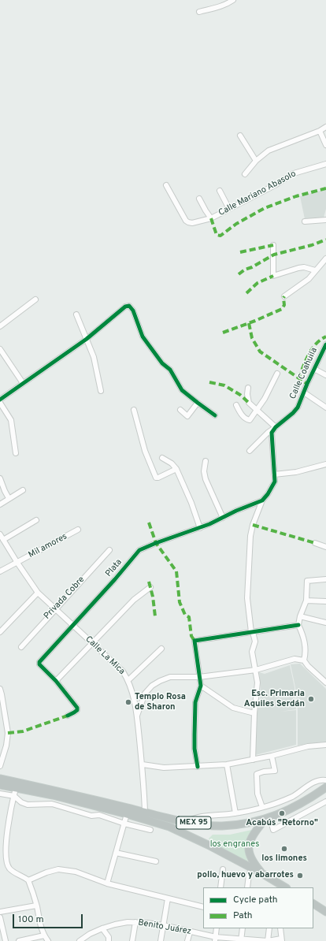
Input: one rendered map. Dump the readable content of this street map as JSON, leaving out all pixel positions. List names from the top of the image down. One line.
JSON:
{"streets":{"highway":["MEX 95"],"street":["Calle Mariano Abasolo","Calle Coahuila","Mil amores","Plata","Privada Cobre","Calle La Mica","Benito Juárez"]},"crossings":[["Mil amores","Calle La Mica"],["Plata","Calle La Mica"],["Privada Cobre","Calle La Mica"],["Calle La Mica","MEX 95"]],"parks":["los engranes"],"places":["Esc. Primaria Aquiles Serdán","Templo Rosa de Sharon","Acabús \"Retorno\"","los limones","pollo, huevo y abarrotes"],"legend":["Cycle path","Path"],"scale_bar":"100 m"}
